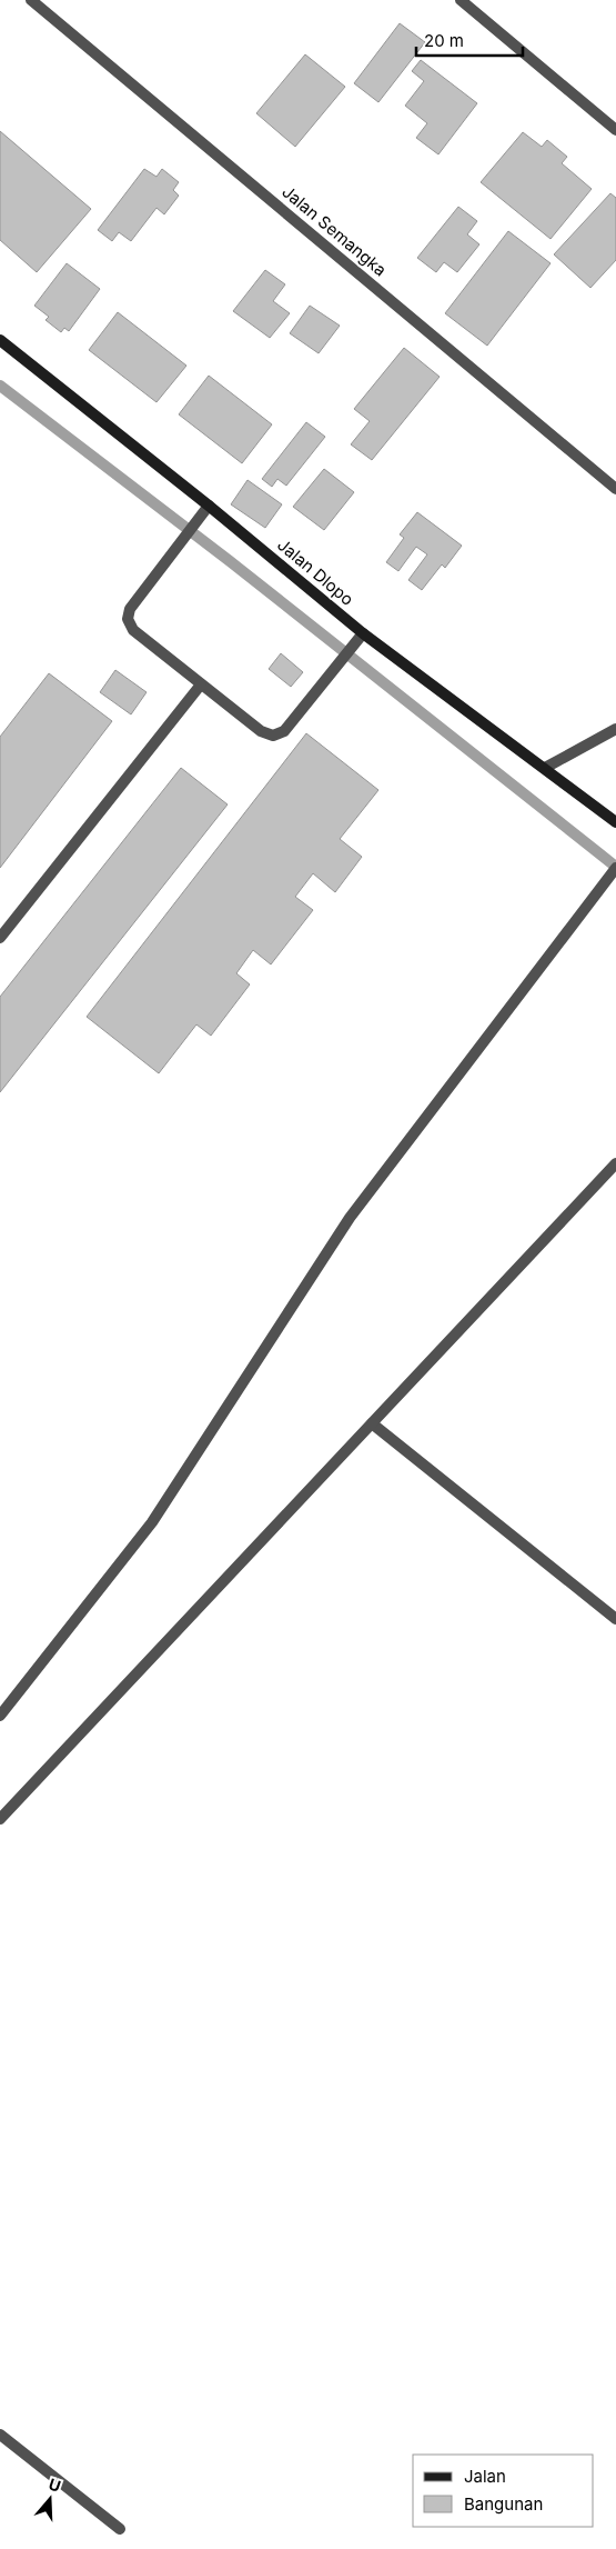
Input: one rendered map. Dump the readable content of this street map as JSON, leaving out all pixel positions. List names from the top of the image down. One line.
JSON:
{"streets":{"street":["Jalan Semangka","Jalan Dlopo"]},"legend":["Jalan","Bangunan"],"scale_bar":"20 m","north":"top"}
